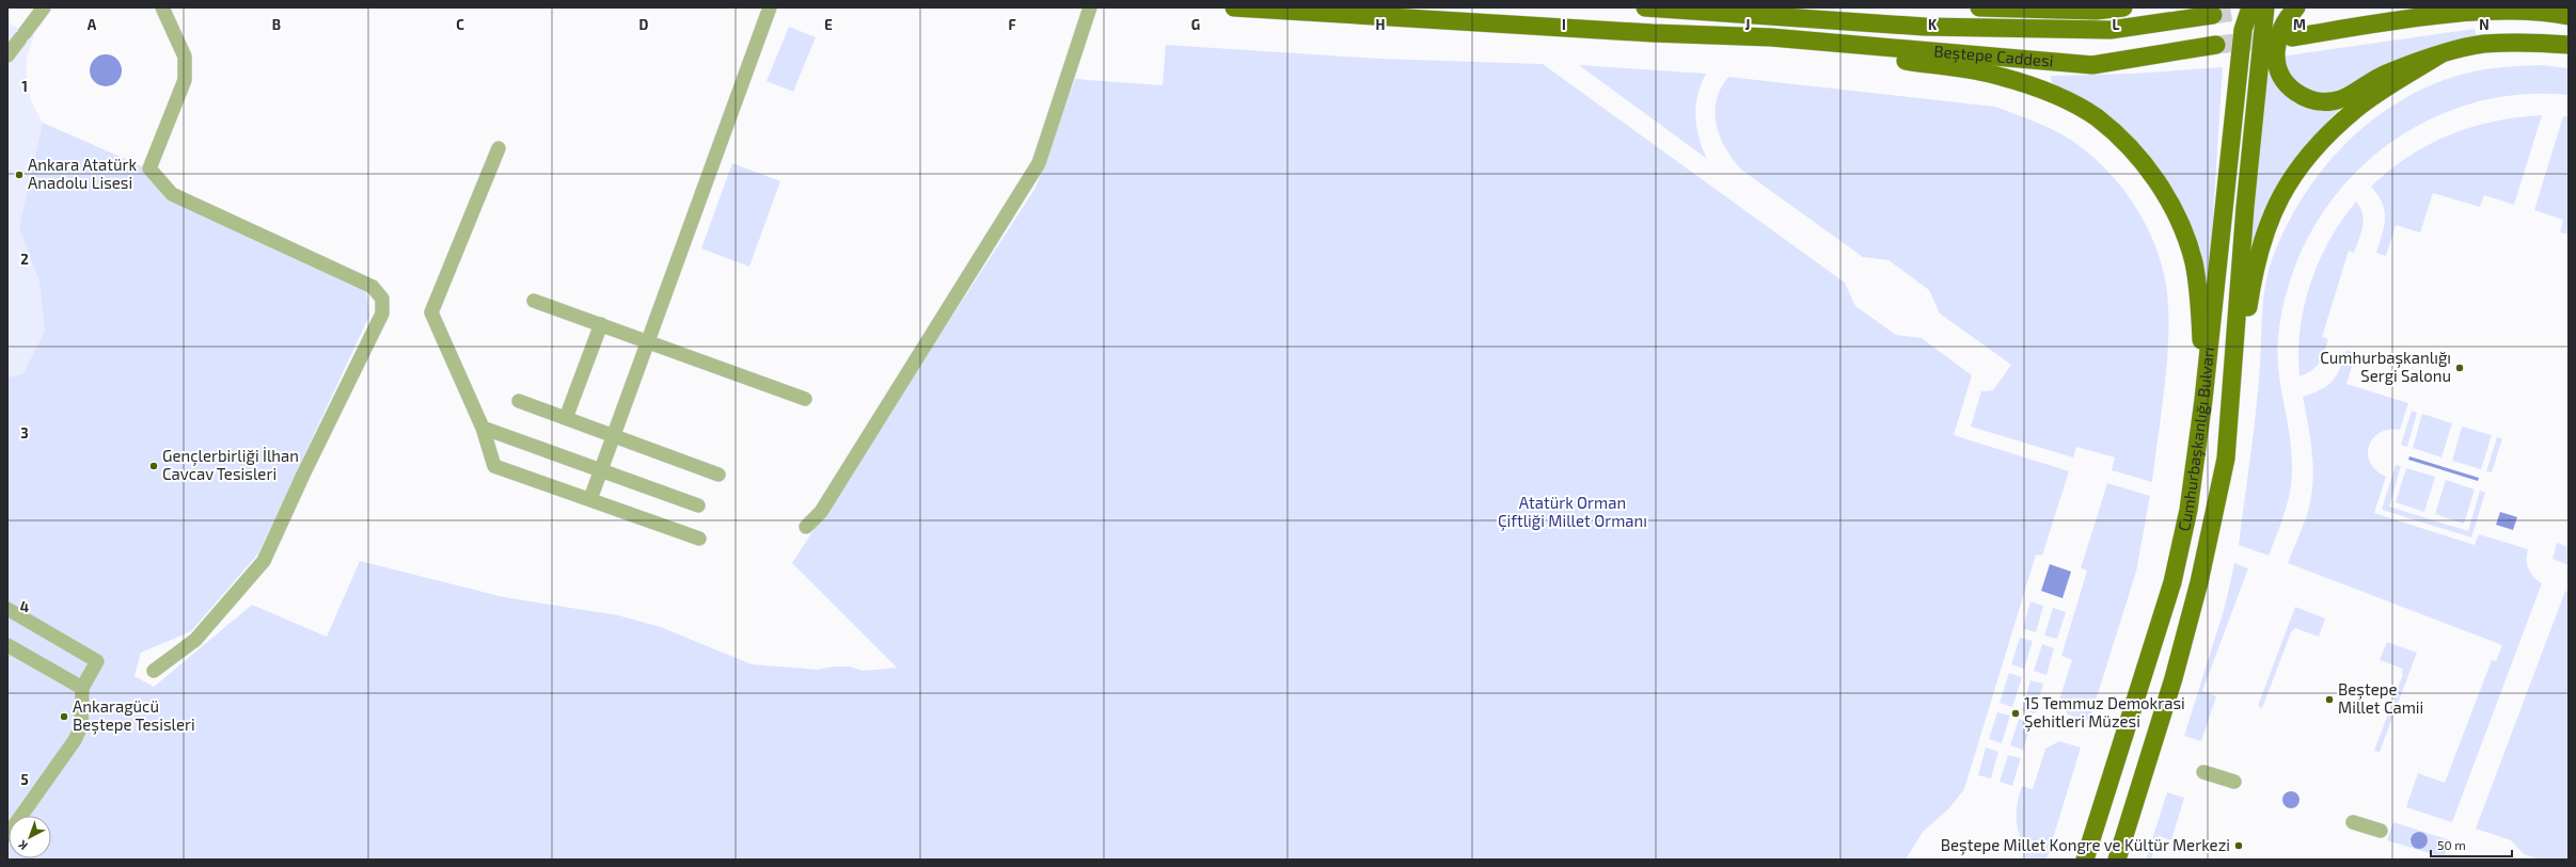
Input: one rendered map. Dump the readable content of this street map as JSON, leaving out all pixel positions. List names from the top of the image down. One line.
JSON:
{"streets":{"main road":["Beştepe Caddesi","Cumhurbaşkanlığı Bulvarı"]},"parks":["Atatürk Orman Çiftliği Millet Ormanı"],"places":["Ankara Atatürk Anadolu Lisesi","Cumhurbaşkanlığı Sergi Salonu","Gençlerbirliği İlhan Cavcav Tesisleri","Beştepe Millet Camii","15 Temmuz Demokrasi Şehitleri Müzesi","Ankaragücü Beştepe Tesisleri","Beştepe Millet Kongre ve Kültür Merkezi"],"scale_bar":"50 m","north":"bottom left","grid":{"columns":["A","B","C","D","E","F","G","H","I","J","K","L","M","N"],"rows":["1","2","3","4","5"]}}
